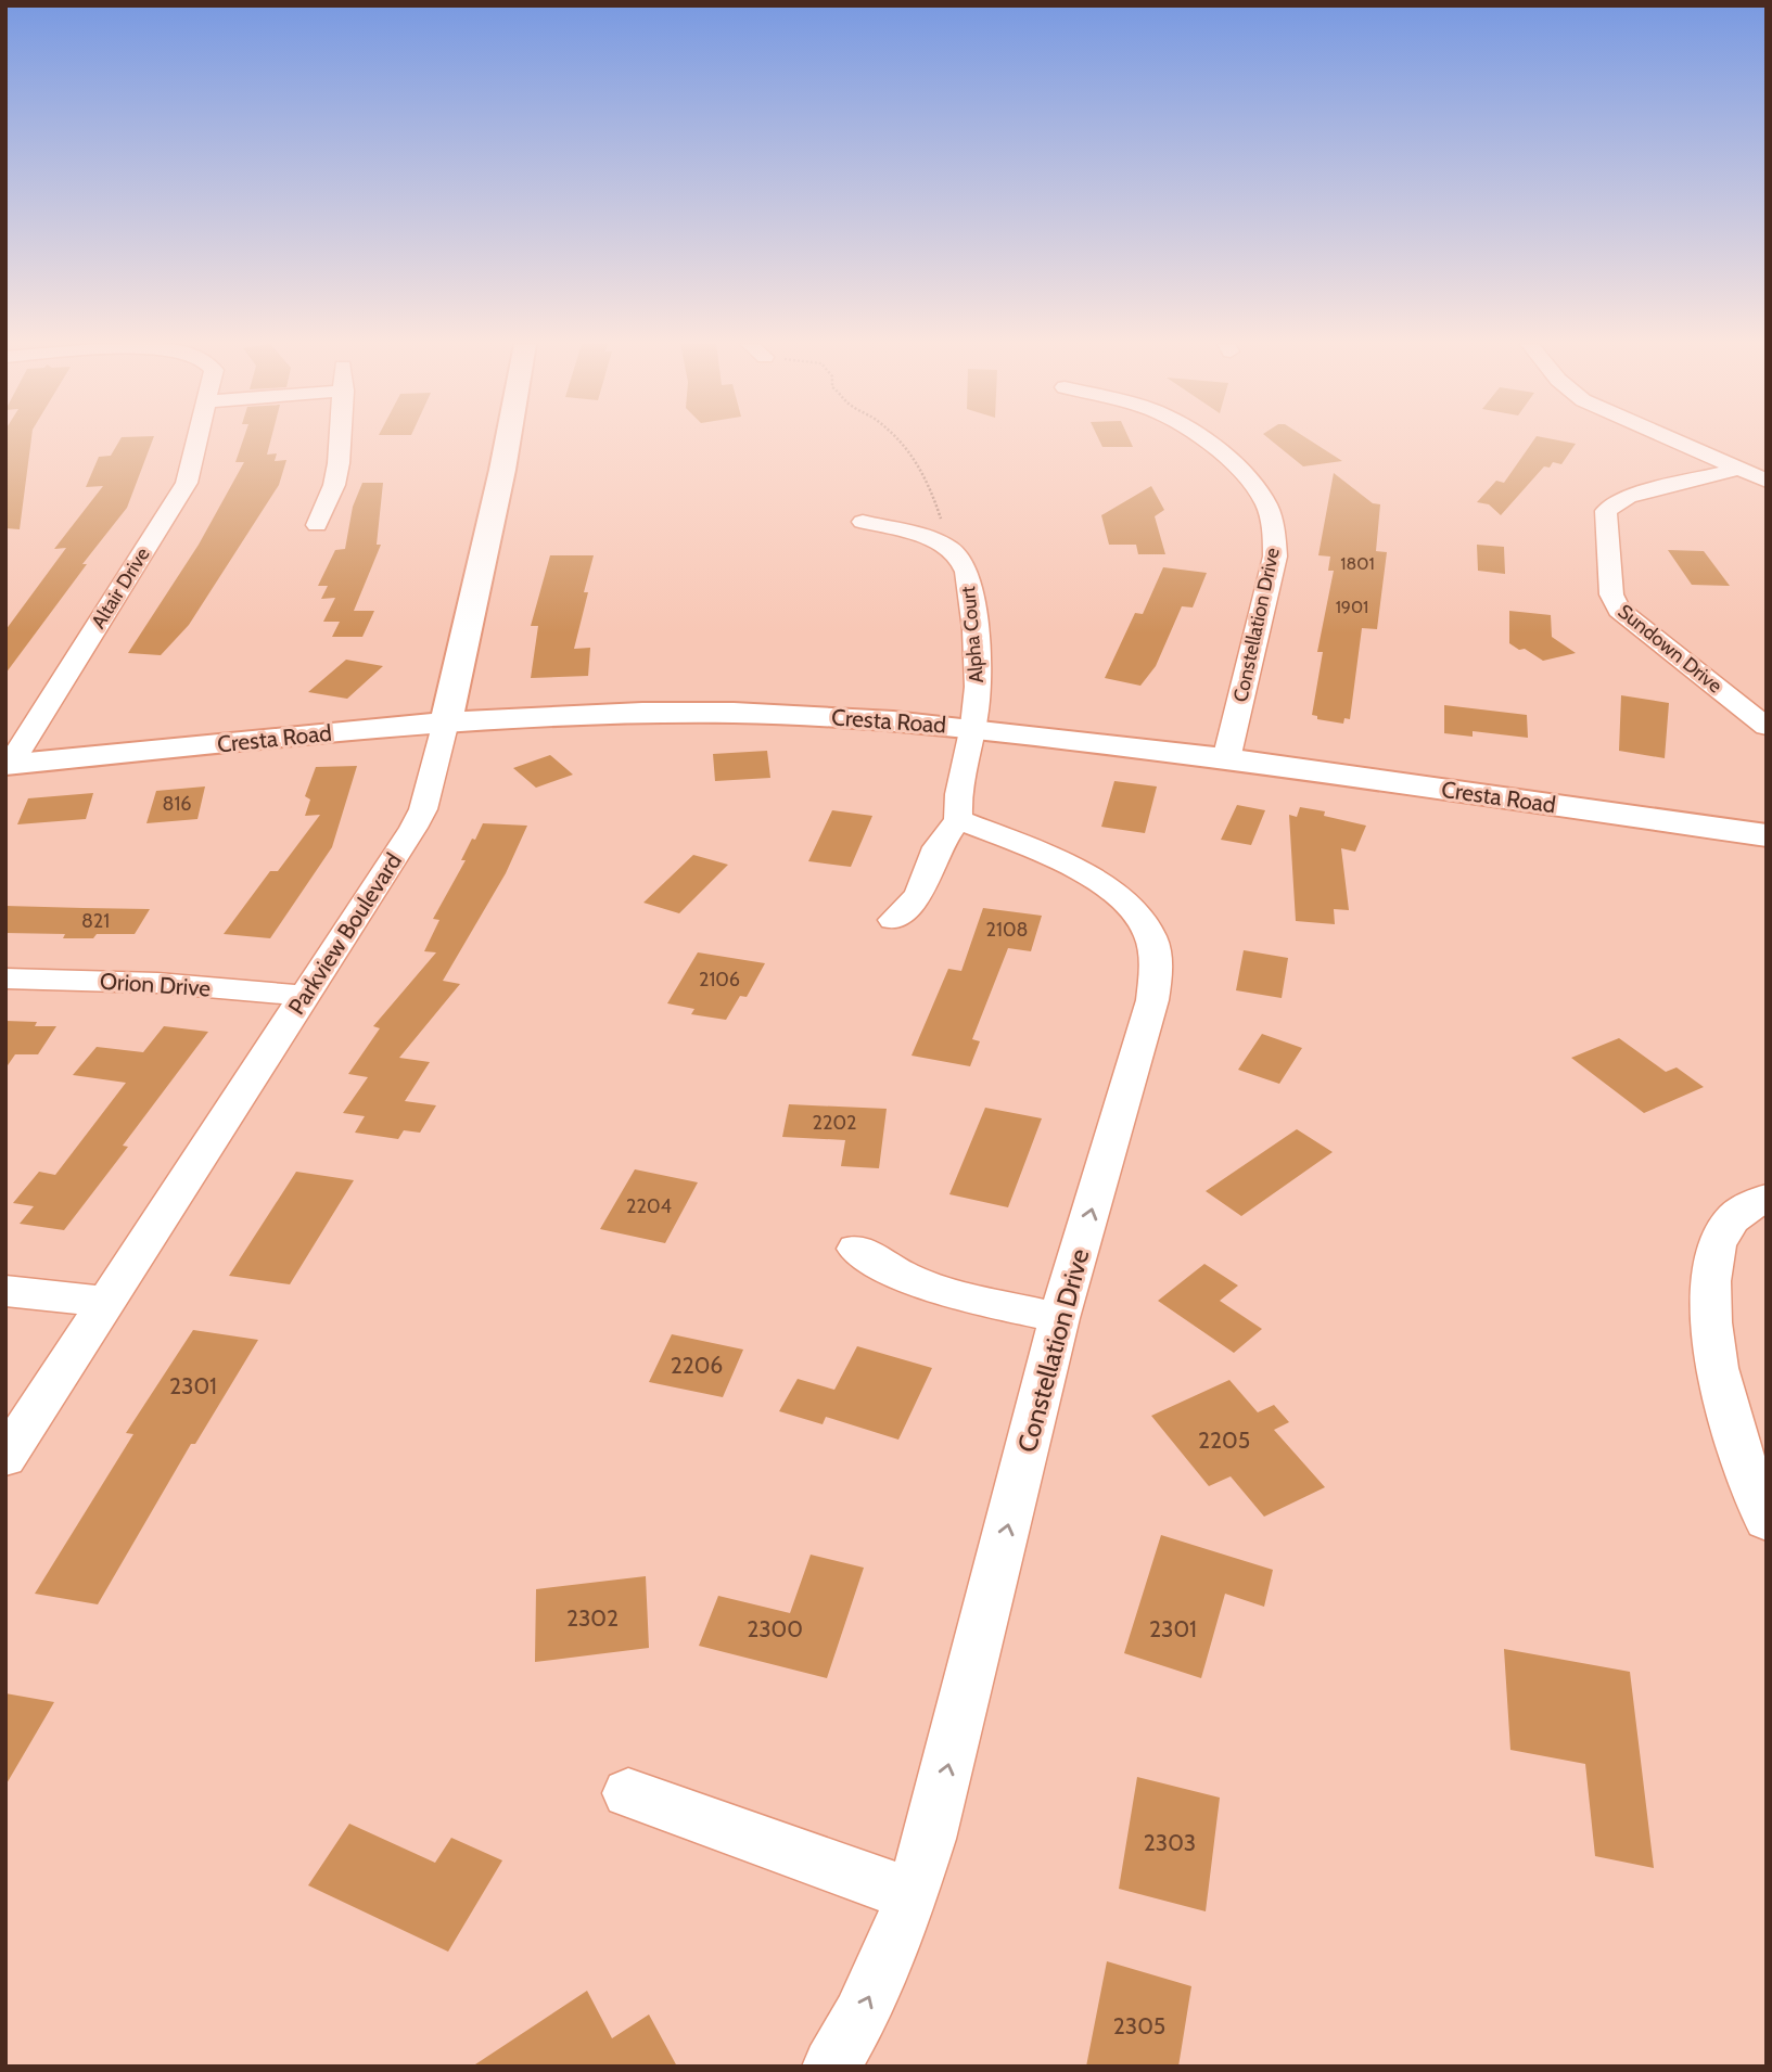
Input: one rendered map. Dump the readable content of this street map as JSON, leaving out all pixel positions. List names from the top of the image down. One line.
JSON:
{"streets":{"main road":["Cresta Road","Parkview Boulevard"],"street":["Altair Drive","Constellation Drive","Alpha Court","Sundown Drive","Orion Drive"]},"crossings":[["Altair Drive","Cresta Road"],["Constellation Drive","Cresta Road"],["Alpha Court","Cresta Road"],["Cresta Road","Parkview Boulevard"],["Parkview Boulevard","Orion Drive"]],"one_way":["Constellation Drive"],"house_numbers":["1801","1901","816","821","2108","2106","2202","2204","2206","2301","2205","2302","2300","2301","2303","2305"]}
